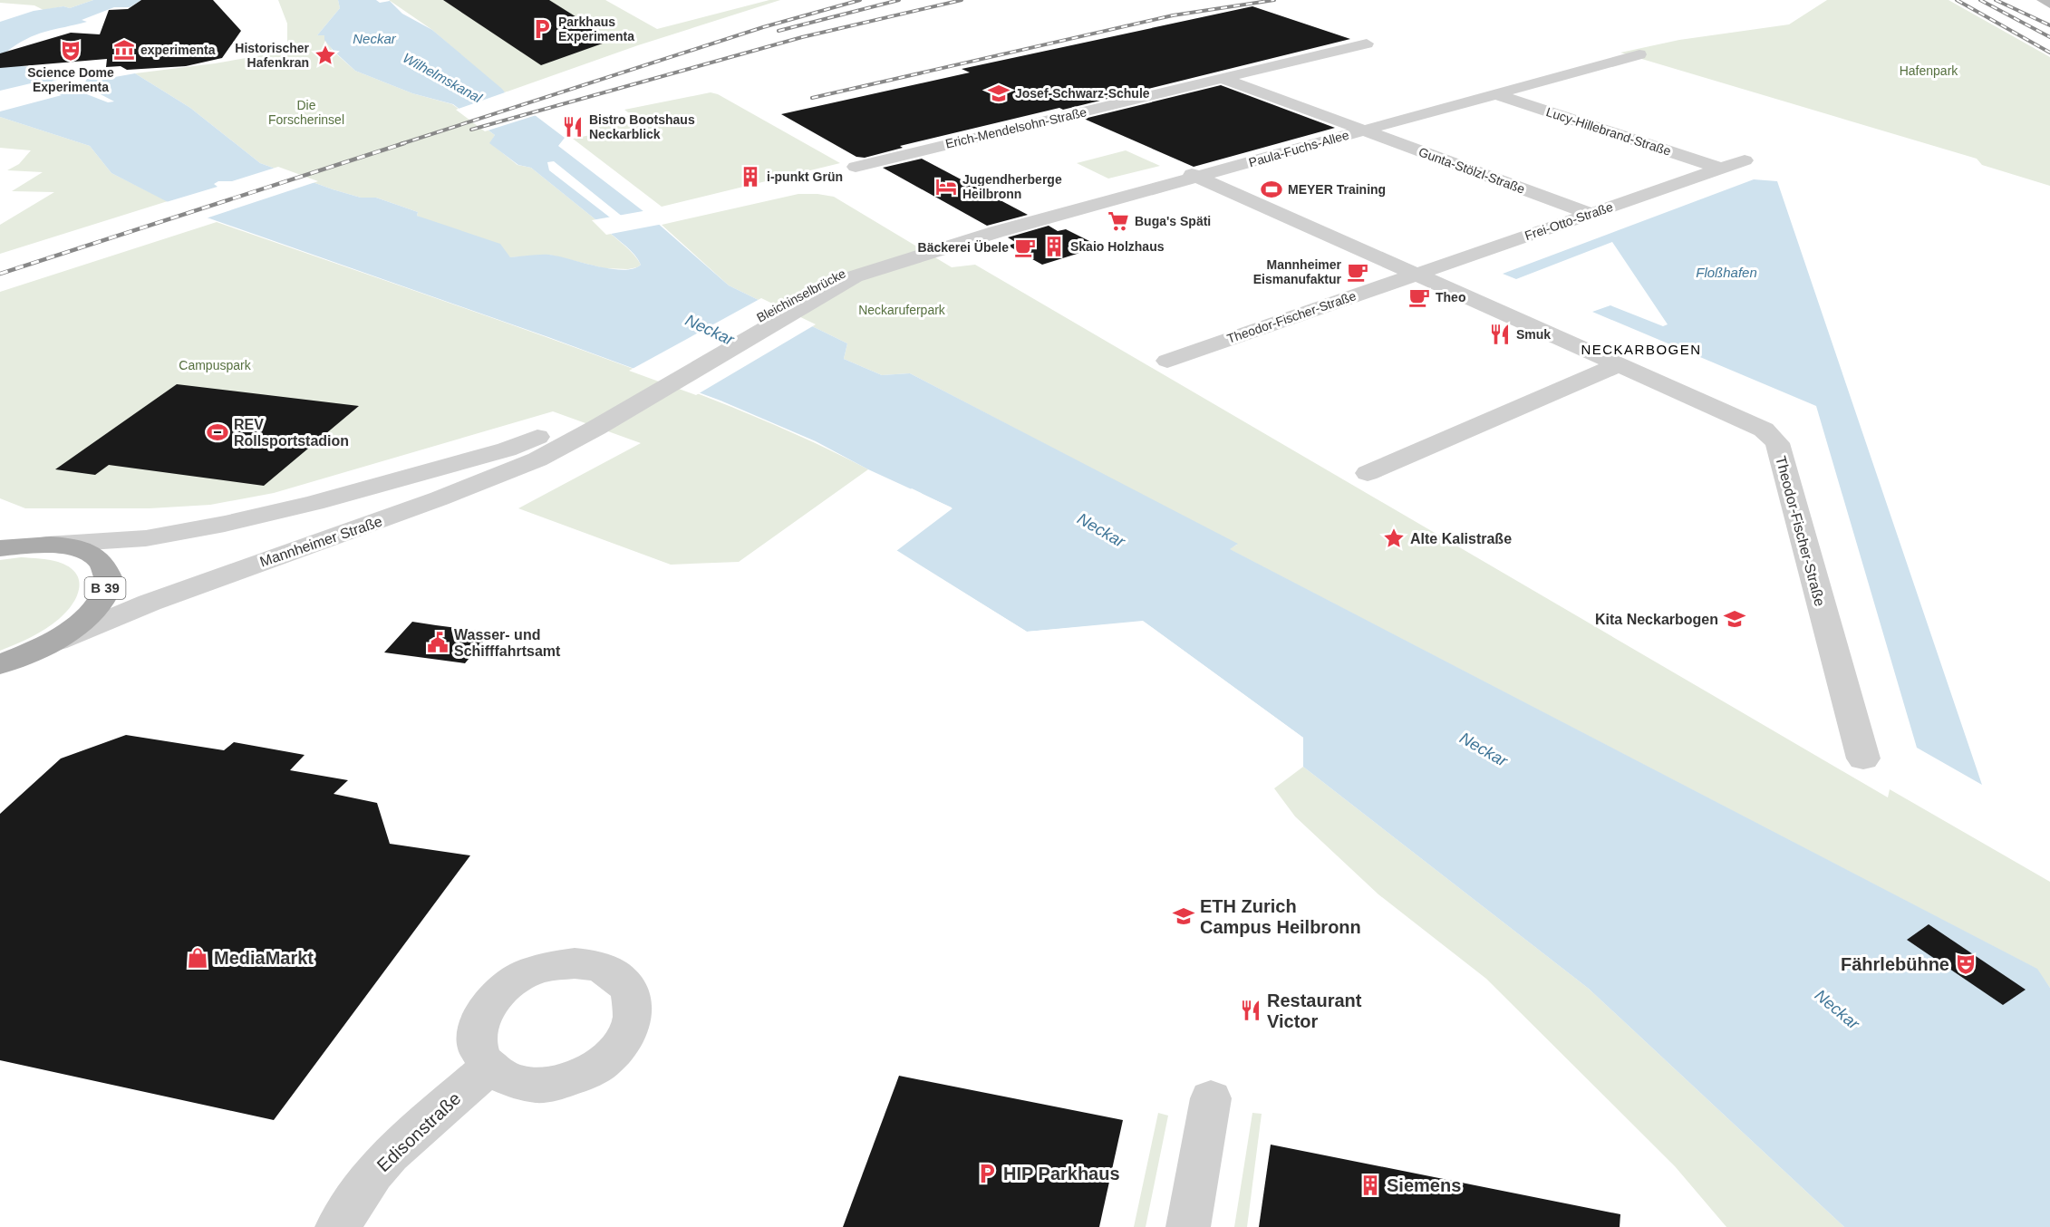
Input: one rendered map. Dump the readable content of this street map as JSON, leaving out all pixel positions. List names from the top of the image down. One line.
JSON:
{"streets":{"main road":["B 39"],"street":["Erich-Mendelsohn-Straße","Lucy-Hillebrand-Straße","Paula-Fuchs-Allee","Gunta-Stölzl-Straße","Frei-Otto-Straße","Bleichinselbrücke","Theodor-Fischer-Straße","Mannheimer Straße","Edisonstraße"]},"crossings":[["Erich-Mendelsohn-Straße","Gunta-Stölzl-Straße"],["Lucy-Hillebrand-Straße","Paula-Fuchs-Allee"],["Lucy-Hillebrand-Straße","Frei-Otto-Straße"],["Paula-Fuchs-Allee","Gunta-Stölzl-Straße"],["Paula-Fuchs-Allee","Bleichinselbrücke"],["Paula-Fuchs-Allee","Theodor-Fischer-Straße"],["Gunta-Stölzl-Straße","Frei-Otto-Straße"],["Frei-Otto-Straße","Theodor-Fischer-Straße"],["Bleichinselbrücke","Mannheimer Straße"],["Mannheimer Straße","B 39"]],"districts":["NECKARBOGEN"],"water":["Neckar","Wilhelmskanal","Floßhafen"],"parks":["Hafenpark","Die Forscherinsel","Neckaruferpark","Campuspark"],"places":{"parking":["Parkhaus Experimenta","HIP Parkhaus"],"museum":["experimenta"],"theatre":["Science Dome Experimenta","Fährlebühne"],"place":["Historischer Hafenkran","Alte Kalistraße"],"school or university":["Josef-Schwarz-Schule","Kita Neckarbogen","ETH Zurich Campus Heilbronn"],"restaurant":["Bistro Bootshaus Neckarblick","Smuk","Restaurant Victor"],"building":["i-punkt Grün","Skaio Holzhaus","Siemens"],"hotel":["Jugendherberge Heilbronn"],"sports":["MEYER Training","REV Rollsportstadion"],"supermarket":["Buga's Späti"],"cafe":["Bäckerei Übele","Mannheimer Eismanufaktur","Theo"],"public building":["Wasser- und Schifffahrtsamt"],"shop":["MediaMarkt"]}}
